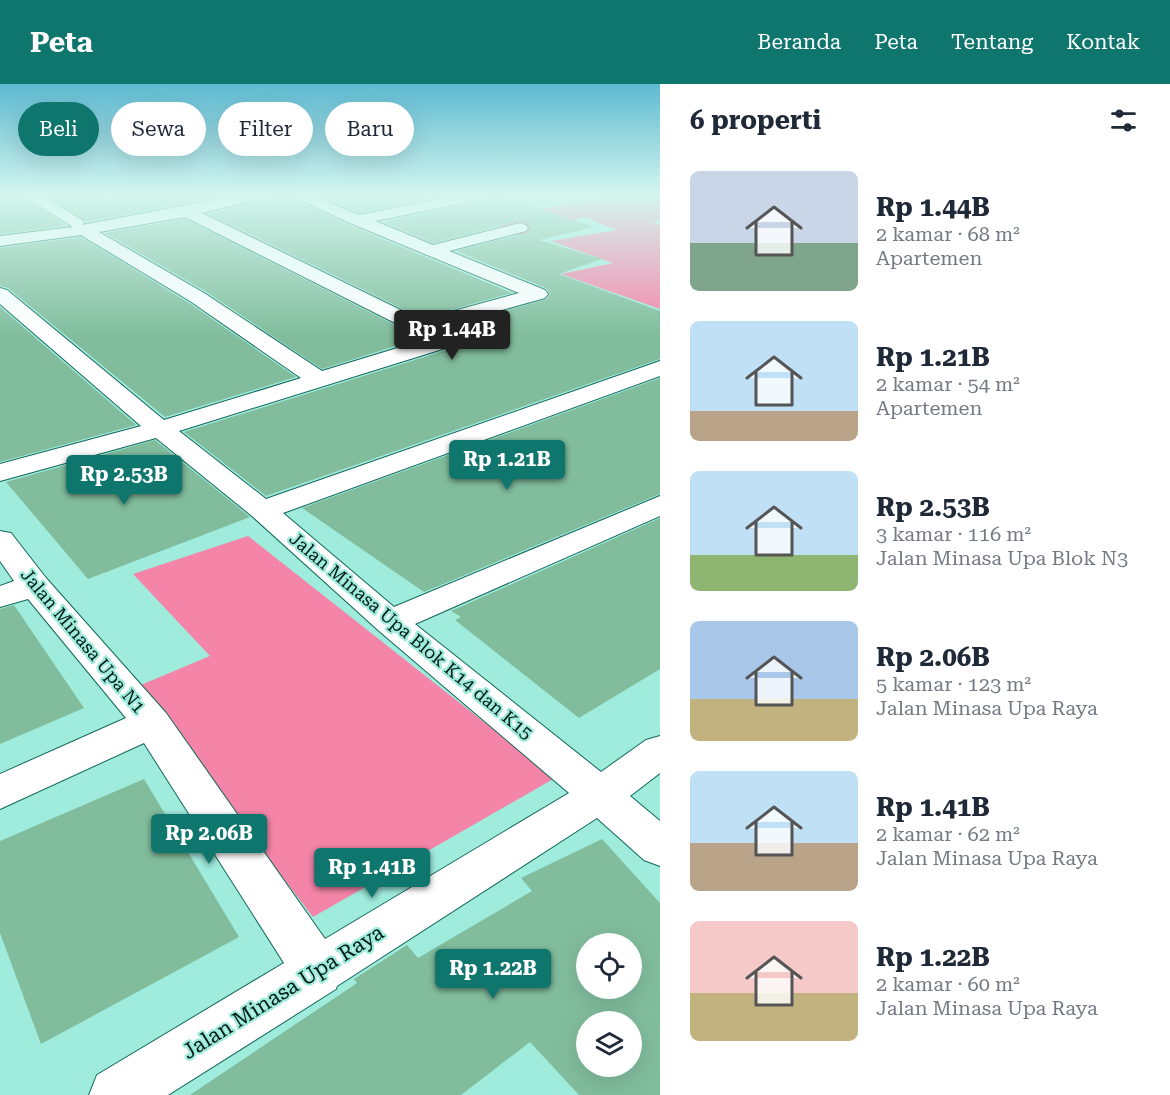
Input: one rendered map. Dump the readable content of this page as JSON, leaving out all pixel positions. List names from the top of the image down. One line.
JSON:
{"streets":{"street":["Jalan Minasa Upa Blok K14 dan K15","Jalan Minasa Upa N1","Jalan Minasa Upa Raya"]},"crossings":[["Jalan Minasa Upa Blok K14 dan K15","Jalan Minasa Upa Raya"]],"page":{"header":"Peta","nav":["Beranda","Peta","Tentang","Kontak"],"heading":"6 properti","chip":["Beli","Sewa","Filter","Baru"],"list":[{"name":"Rp 1.44B","note":"2 kamar · 68 m² · Apartemen"},{"name":"Rp 1.21B","note":"2 kamar · 54 m² · Apartemen"},{"name":"Rp 2.53B","note":"3 kamar · 116 m² · Jalan Minasa Upa Blok N3"},{"name":"Rp 2.06B","note":"5 kamar · 123 m² · Jalan Minasa Upa Raya"},{"name":"Rp 1.41B","note":"2 kamar · 62 m² · Jalan Minasa Upa Raya"},{"name":"Rp 1.22B","note":"2 kamar · 60 m² · Jalan Minasa Upa Raya"}],"price":["Rp 1.44B","Rp 1.21B","Rp 2.53B","Rp 2.06B","Rp 1.41B","Rp 1.22B"]}}
